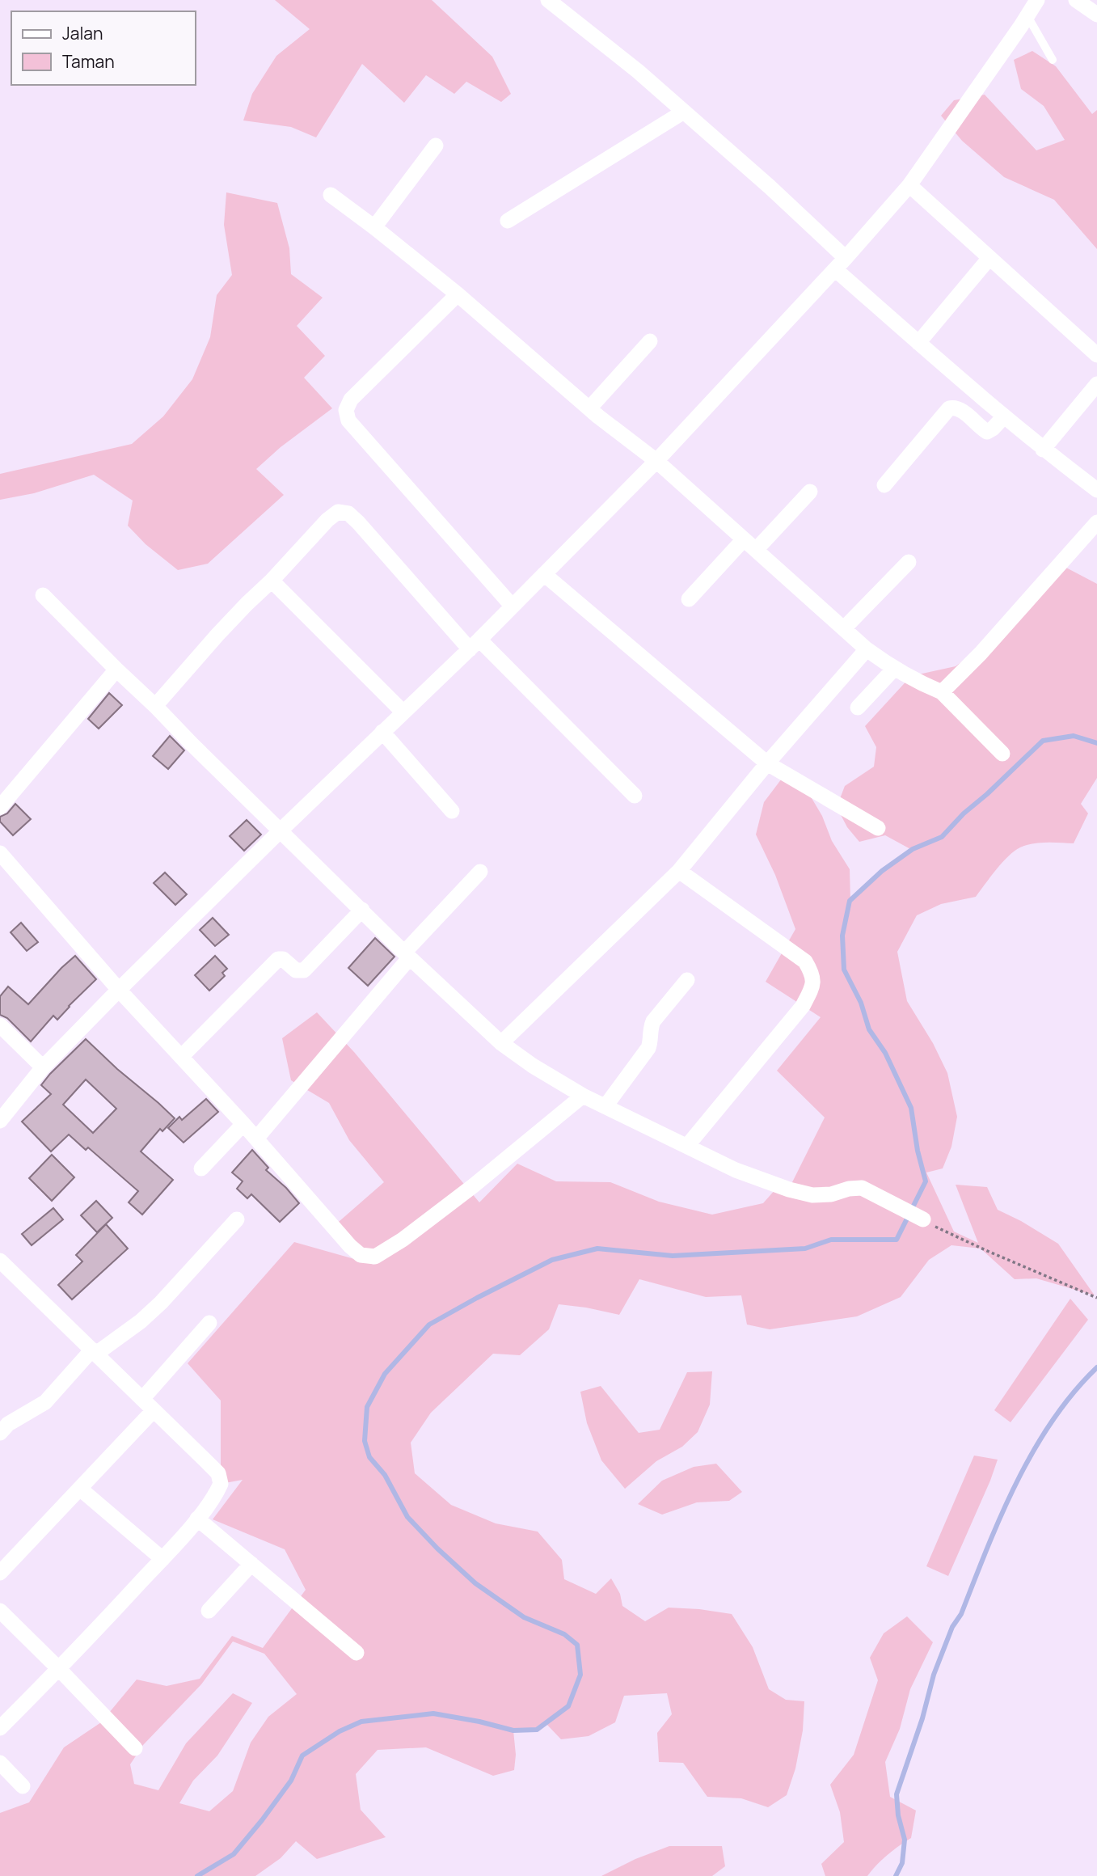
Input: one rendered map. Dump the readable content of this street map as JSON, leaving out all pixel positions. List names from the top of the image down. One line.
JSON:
{"legend":["Jalan","Taman"]}
